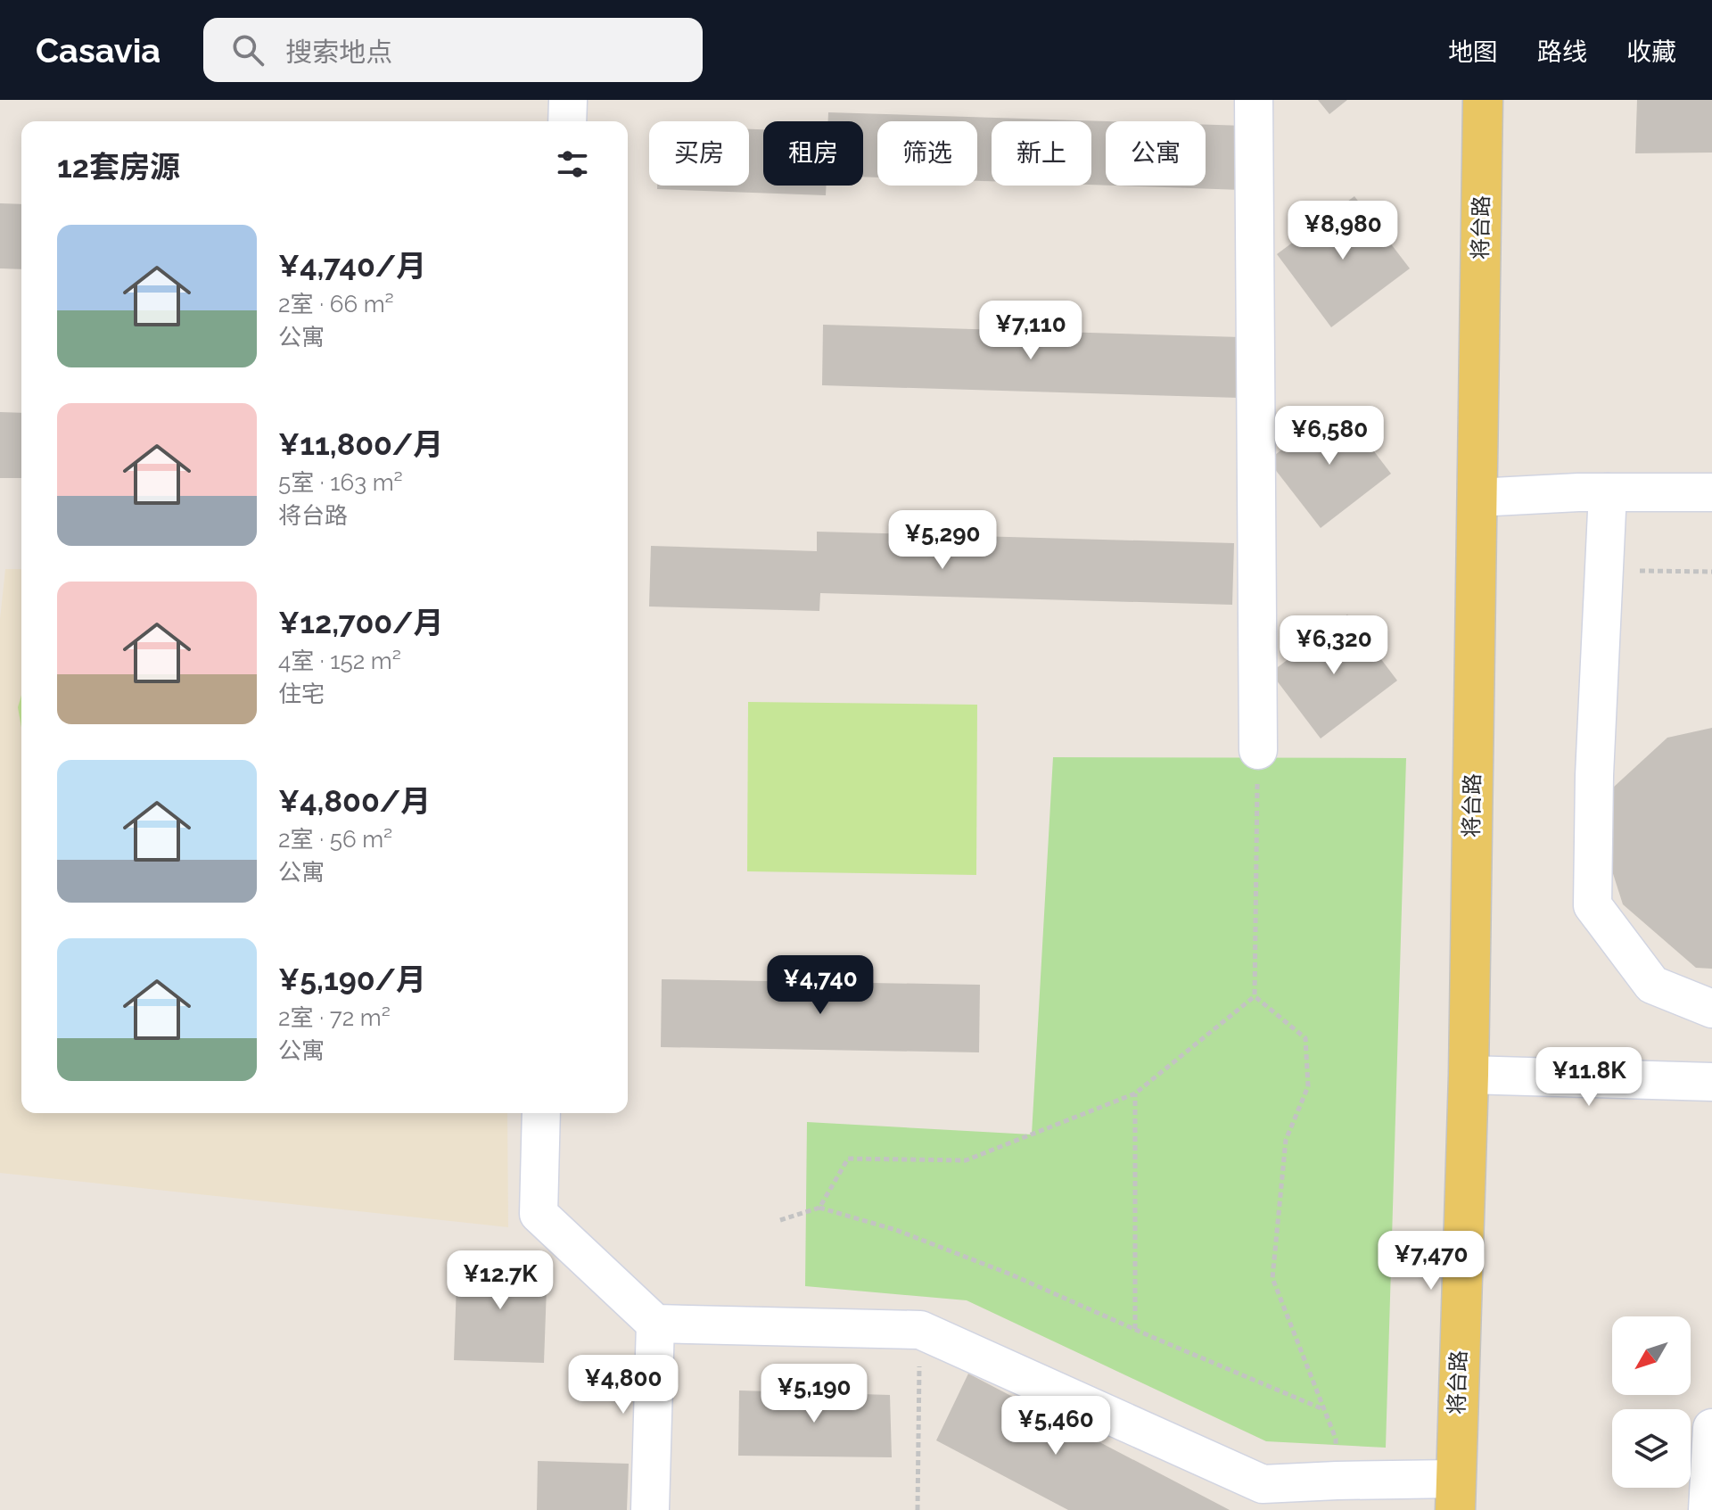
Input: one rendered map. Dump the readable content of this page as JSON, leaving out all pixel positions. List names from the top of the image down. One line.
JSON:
{"streets":{"main road":["将台路"]},"north":"bottom left","page":{"header":"Casavia","search":"搜索地点","nav":["地图","路线","收藏"],"chip":["买房","租房","筛选","新上","公寓"],"heading":"12套房源","price":["¥8,980","¥7,110","¥6,580","¥5,290","¥6,320","¥4,740","¥11.8K","¥7,470","¥12.7K","¥4,800","¥5,190","¥5,460"],"list":[{"name":"¥4,740/月","note":"2室 · 66 m² · 公寓"},{"name":"¥11,800/月","note":"5室 · 163 m² · 将台路"},{"name":"¥12,700/月","note":"4室 · 152 m² · 住宅"},{"name":"¥4,800/月","note":"2室 · 56 m² · 公寓"},{"name":"¥5,190/月","note":"2室 · 72 m² · 公寓"}]}}
